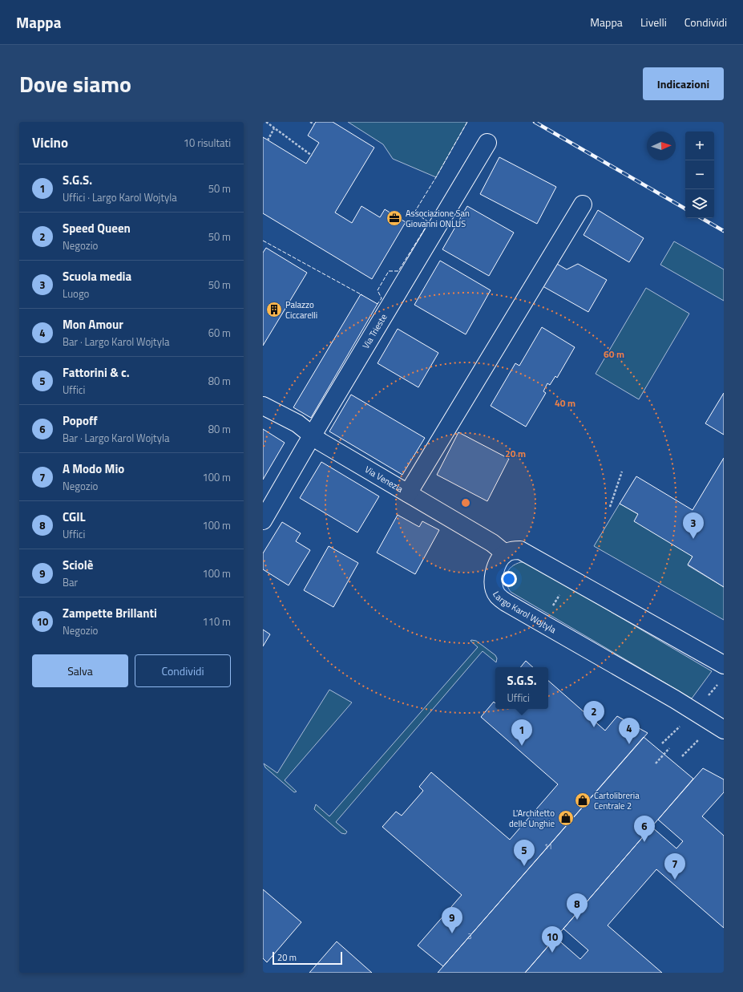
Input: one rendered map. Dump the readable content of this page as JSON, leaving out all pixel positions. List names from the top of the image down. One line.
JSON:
{"streets":{"street":["Via Trieste","Via Venezia","Largo Karol Wojtyla"]},"crossings":[["Via Trieste","Via Venezia"],["Via Venezia","Largo Karol Wojtyla"]],"places":{"office":["Associazione San Giovanni ONLUS"],"building":["Palazzo Ciccarelli"],"shop":["Cartolibreria Centrale 2","L'Architetto delle Unghie"]},"house_numbers":["11","3"],"scale_bar":"20 m","north":"right","page":{"header":"Mappa","nav":["Mappa","Livelli","Condividi"],"title":"Dove siamo","buttons":["Indicazioni",["Salva","Condividi"]],"heading":["Vicino","10 risultati"],"map_buttons":["+","−"],"list":[{"mark":"1","name":"S.G.S.","note":"Uffici · Largo Karol Wojtyla","value":"50 m"},{"mark":"2","name":"Speed Queen","note":"Negozio","value":"50 m"},{"mark":"3","name":"Scuola media","note":"Luogo","value":"50 m"},{"mark":"4","name":"Mon Amour","note":"Bar · Largo Karol Wojtyla","value":"60 m"},{"mark":"5","name":"Fattorini & c.","note":"Uffici","value":"80 m"},{"mark":"6","name":"Popoff","note":"Bar · Largo Karol Wojtyla","value":"80 m"},{"mark":"7","name":"A Modo Mio","note":"Negozio","value":"100 m"},{"mark":"8","name":"CGIL","note":"Uffici","value":"100 m"},{"mark":"9","name":"Sciolè","note":"Bar","value":"100 m"},{"mark":"10","name":"Zampette Brillanti","note":"Negozio","value":"110 m"}],"pins":["3","2","4","1","6","5","7","8","9","10"],"popup":["S.G.S.","Uffici"],"scale":"20 m"},"rings":["60 m","40 m","20 m"]}
